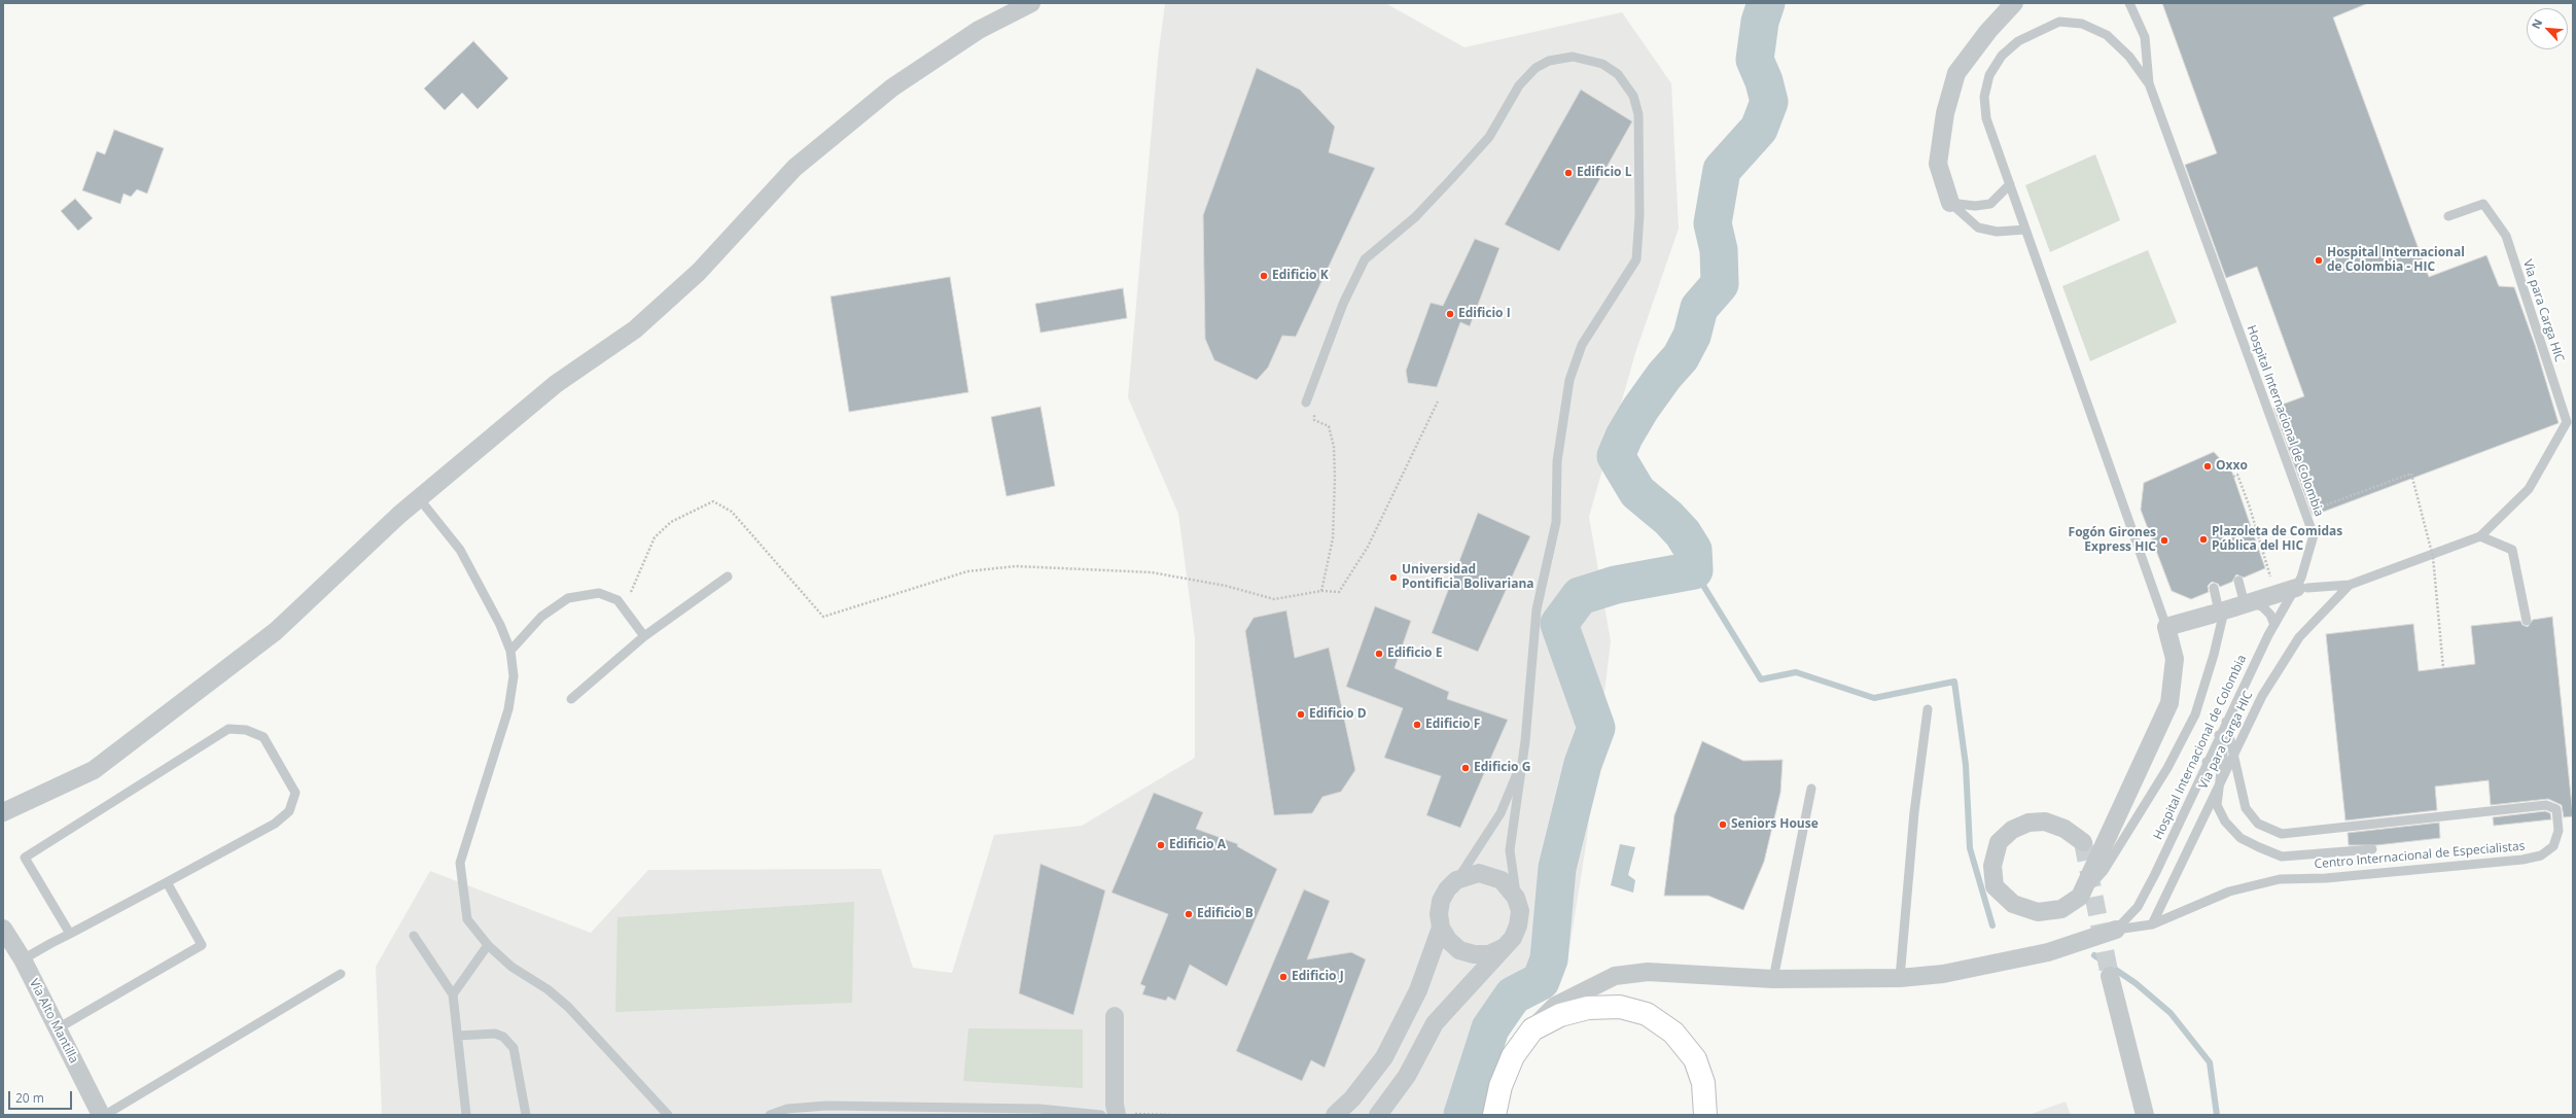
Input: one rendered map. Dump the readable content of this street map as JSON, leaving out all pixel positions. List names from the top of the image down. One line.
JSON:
{"streets":{"street":["Vía Alto Mantilla"],"lane":["Via para Carga HIC","Hospital Internacional de Colombia","Centro Internacional de Especialistas"]},"crossings":[["Via para Carga HIC","Hospital Internacional de Colombia"],["Via para Carga HIC","Centro Internacional de Especialistas"],["Hospital Internacional de Colombia","Centro Internacional de Especialistas"]],"places":["Edificio L","Hospital Internacional de Colombia - HIC","Edificio K","Edificio I","Oxxo","Plazoleta de Comidas Pública del HIC","Fogón Girones Express HIC","Universidad Pontificia Bolivariana","Edificio E","Edificio D","Edificio F","Edificio G","Seniors House","Edificio A","Edificio B","Edificio J"],"scale_bar":"20 m","north":"top left"}
